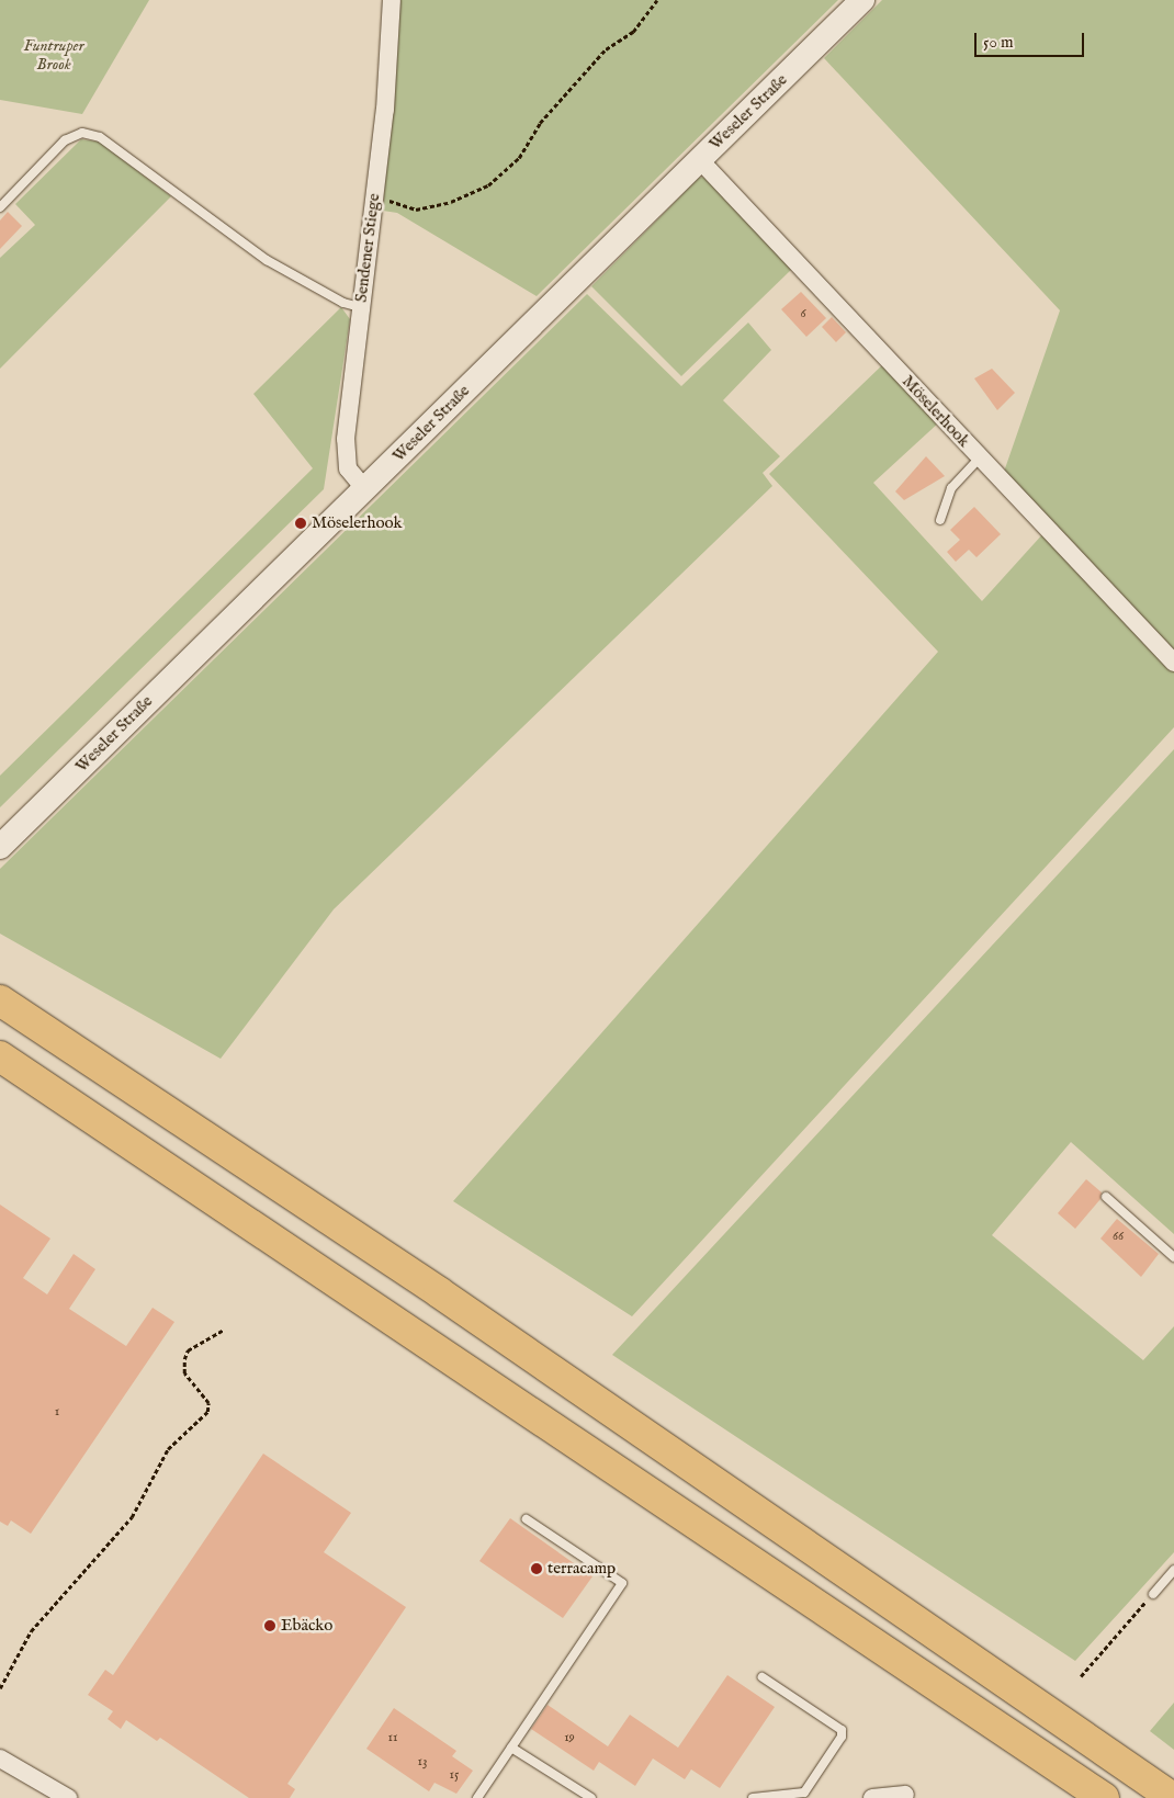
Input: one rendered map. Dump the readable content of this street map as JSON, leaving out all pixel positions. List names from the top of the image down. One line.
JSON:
{"streets":{"main road":["Weseler Straße"],"street":["Sendener Stiege","Möselerhook"]},"crossings":[["Weseler Straße","Sendener Stiege"],["Weseler Straße","Möselerhook"]],"parks":["Funtruper Brook"],"places":["Möselerhook","terracamp","Ebäcko"],"house_numbers":["6","66","1","11","19","13","15"],"scale_bar":"50 m"}
